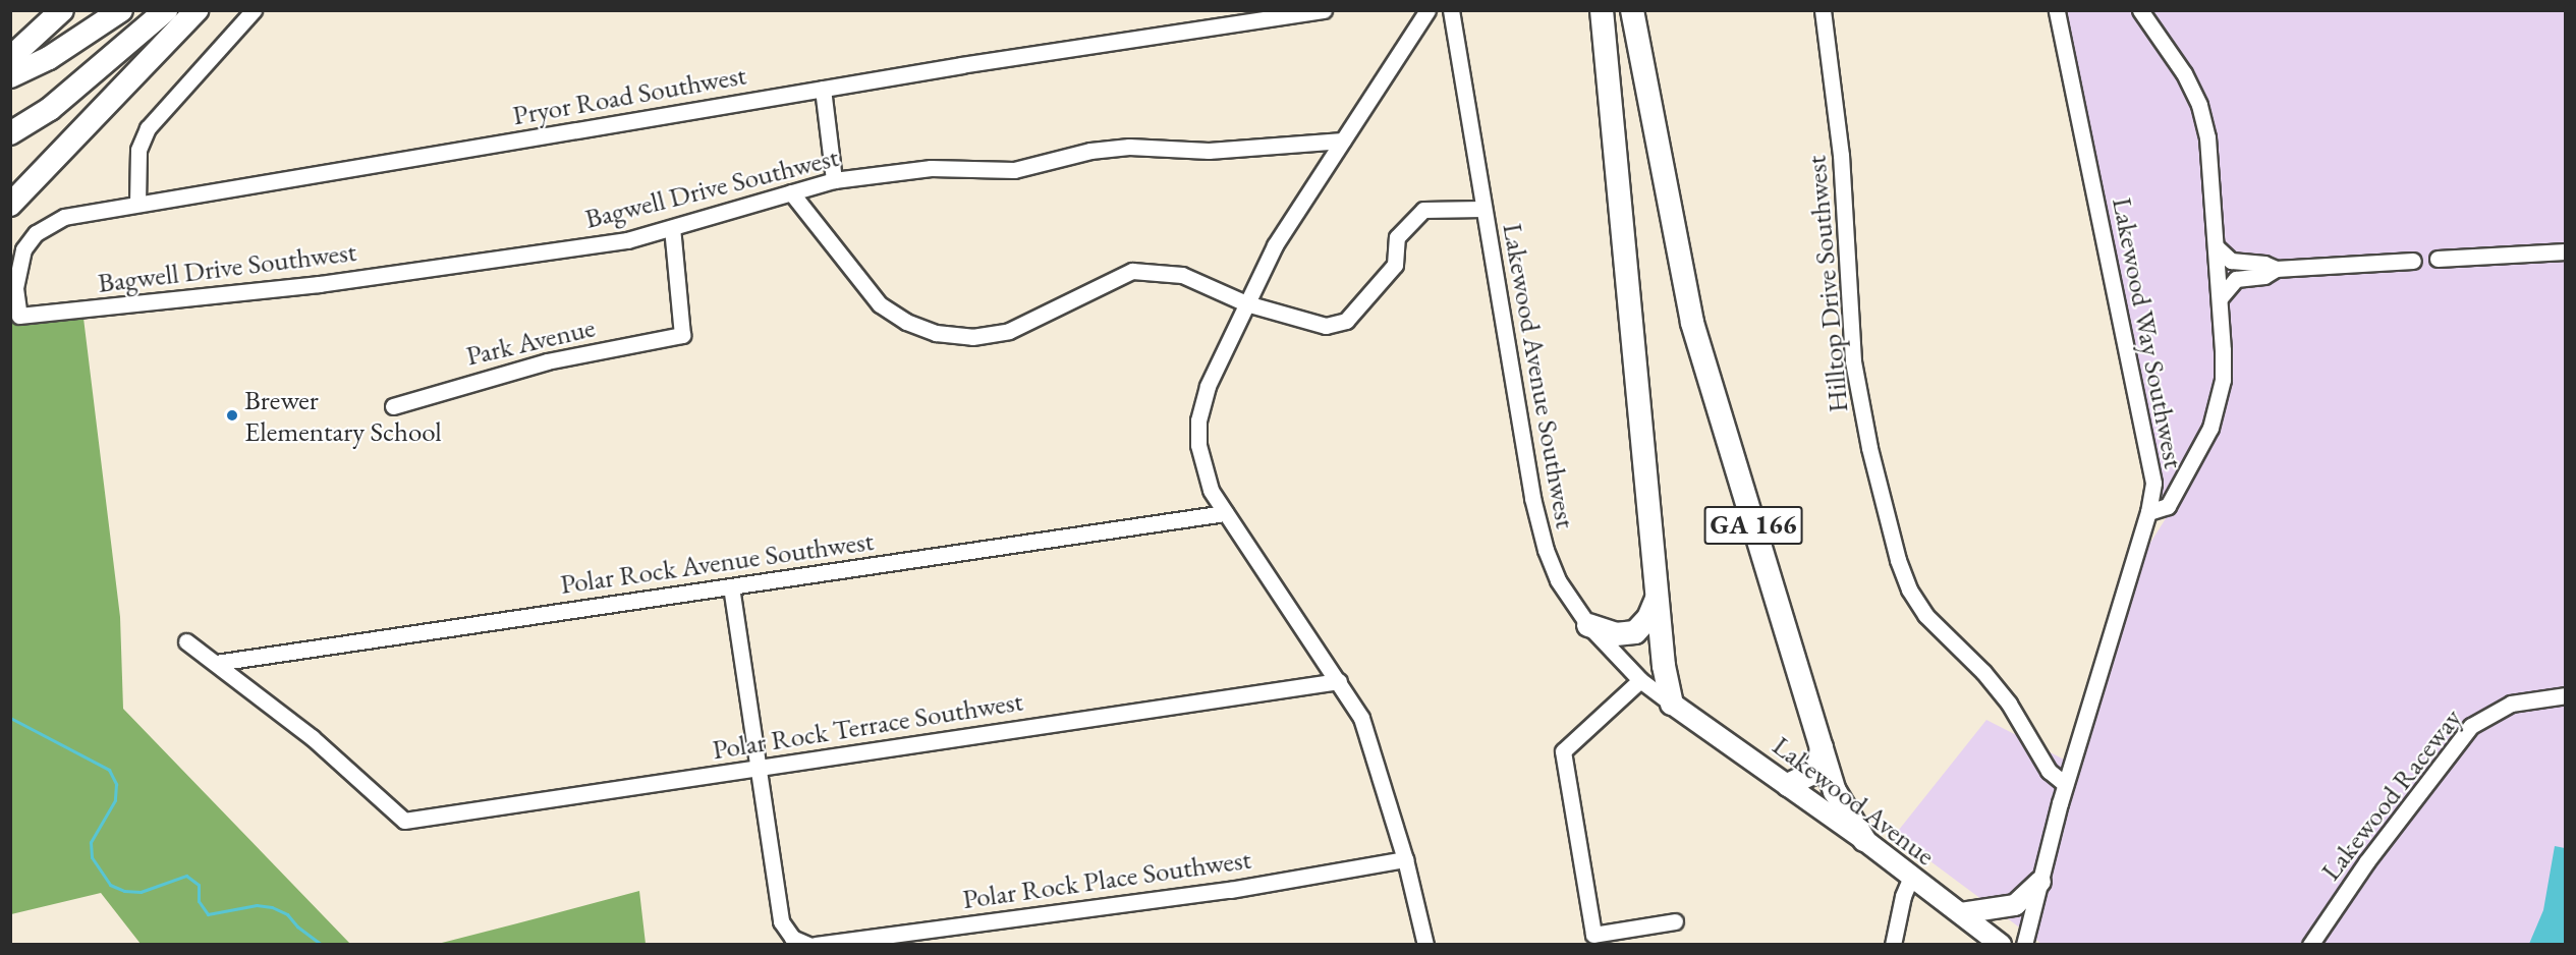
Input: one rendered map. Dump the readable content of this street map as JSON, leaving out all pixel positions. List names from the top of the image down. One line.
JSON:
{"streets":{"highway":["GA 166"],"main road":["Lakewood Avenue"],"street":["Pryor Road Southwest","Bagwell Drive Southwest","Hilltop Drive Southwest","Lakewood Way Southwest","Park Avenue","Lakewood Avenue Southwest","Polar Rock Avenue Southwest","Polar Rock Terrace Southwest","Lakewood Raceway","Polar Rock Place Southwest"]},"crossings":[["Pryor Road Southwest","Bagwell Drive Southwest"],["Bagwell Drive Southwest","Park Avenue"],["Hilltop Drive Southwest","Lakewood Way Southwest"],["Lakewood Avenue Southwest","Lakewood Avenue"],["GA 166","Lakewood Avenue"],["Polar Rock Avenue Southwest","Polar Rock Terrace Southwest"]],"places":["Brewer Elementary School"]}
